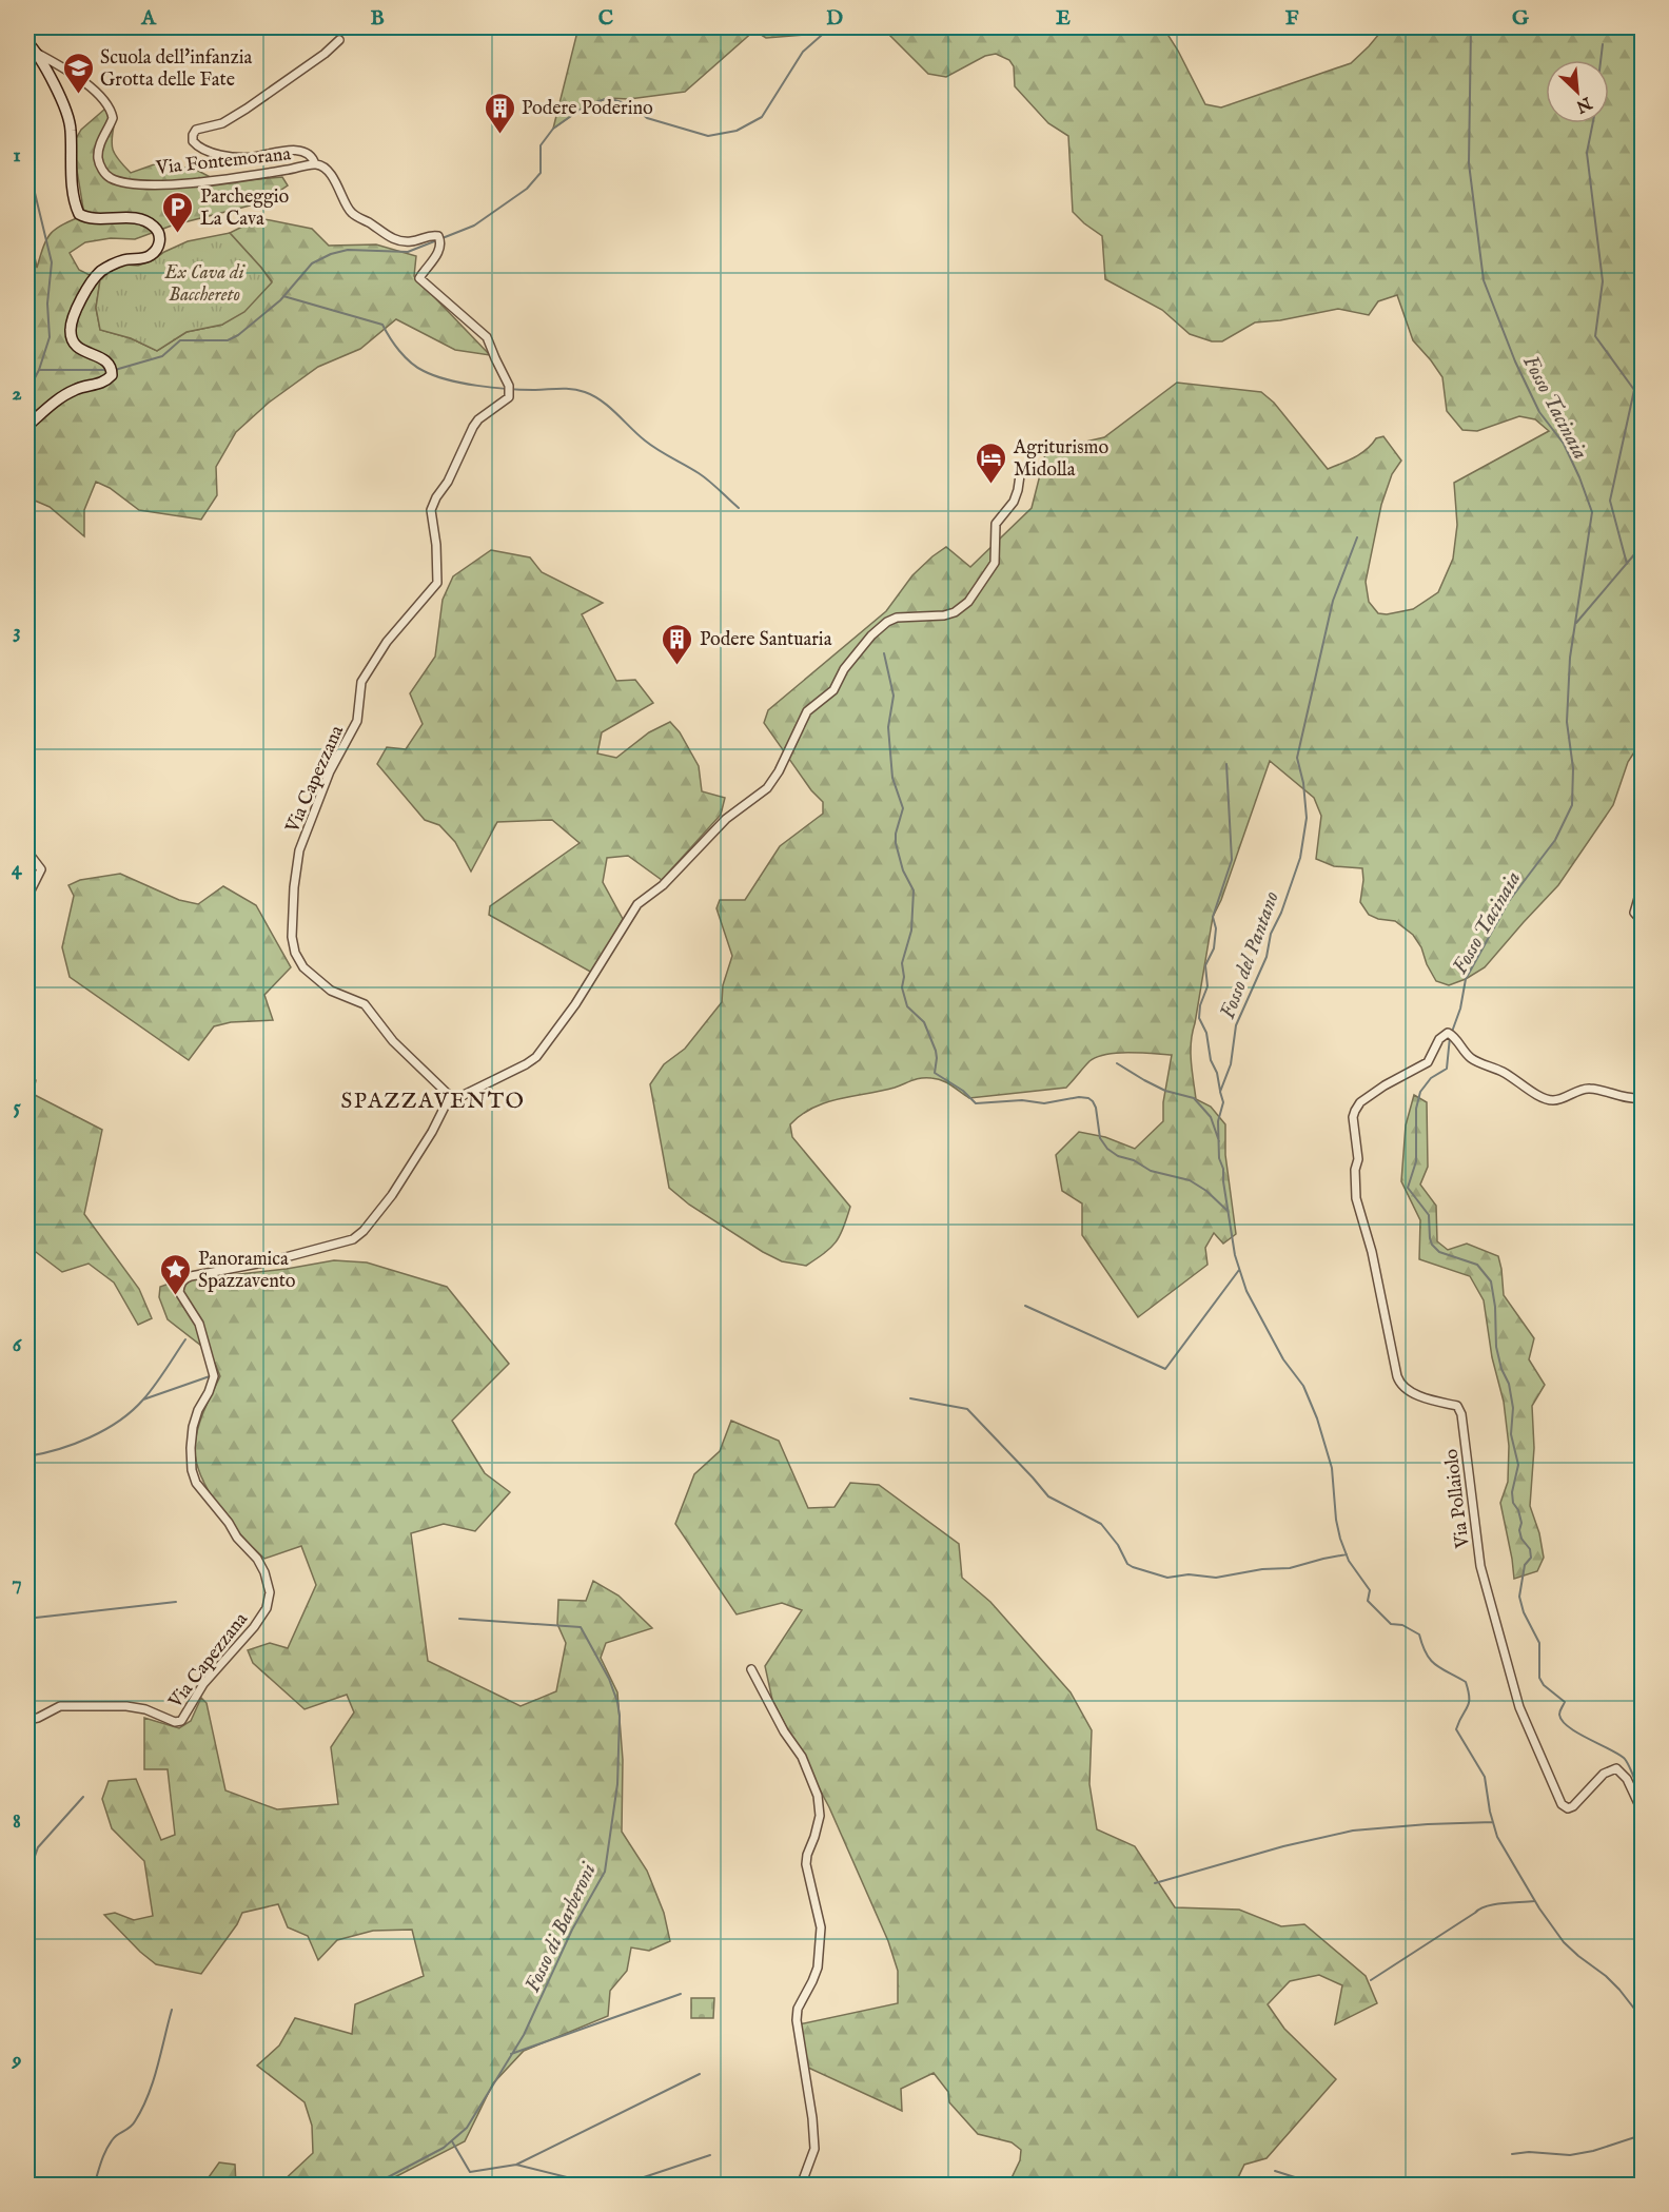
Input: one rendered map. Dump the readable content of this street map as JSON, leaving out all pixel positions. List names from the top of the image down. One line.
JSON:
{"streets":{"street":["Via Fontemorana","Via Capezzana","Via Pollaiolo"]},"crossings":[["Via Fontemorana","Via Capezzana"]],"districts":["SPAZZAVENTO"],"water":["Fosso Tacinaia","Fosso del Pantano","Fosso di Barberoni"],"parks":["Ex Cava di Bacchereto"],"places":{"school or university":["Scuola dell'infanzia Grotta delle Fate"],"building":["Podere Poderino","Podere Santuaria"],"parking":["Parcheggio La Cava"],"hotel":["Agriturismo Midolla"],"place":["Panoramica Spazzavento"]},"north":"bottom right","grid":{"columns":["A","B","C","D","E","F","G"],"rows":["1","2","3","4","5","6","7","8","9"]}}
